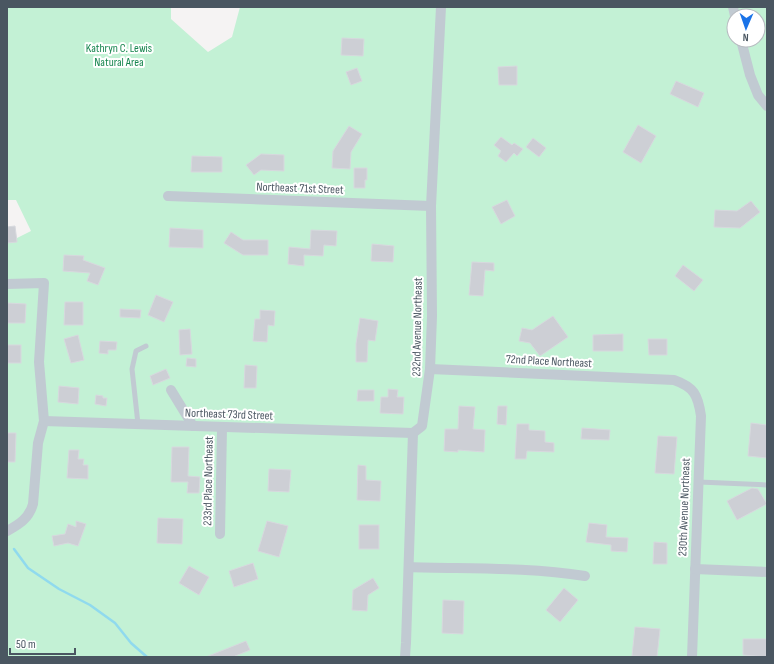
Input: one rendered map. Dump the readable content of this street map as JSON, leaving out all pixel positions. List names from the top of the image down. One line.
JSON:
{"streets":{"street":["Northeast 71st Street","232nd Avenue Northeast","72nd Place Northeast","Northeast 73rd Street","233rd Place Northeast","230th Avenue Northeast"]},"crossings":[["Northeast 71st Street","232nd Avenue Northeast"],["232nd Avenue Northeast","72nd Place Northeast"],["232nd Avenue Northeast","Northeast 73rd Street"],["72nd Place Northeast","230th Avenue Northeast"],["Northeast 73rd Street","233rd Place Northeast"]],"parks":["Kathryn C. Lewis Natural Area"],"scale_bar":"50 m","north":"bottom"}
